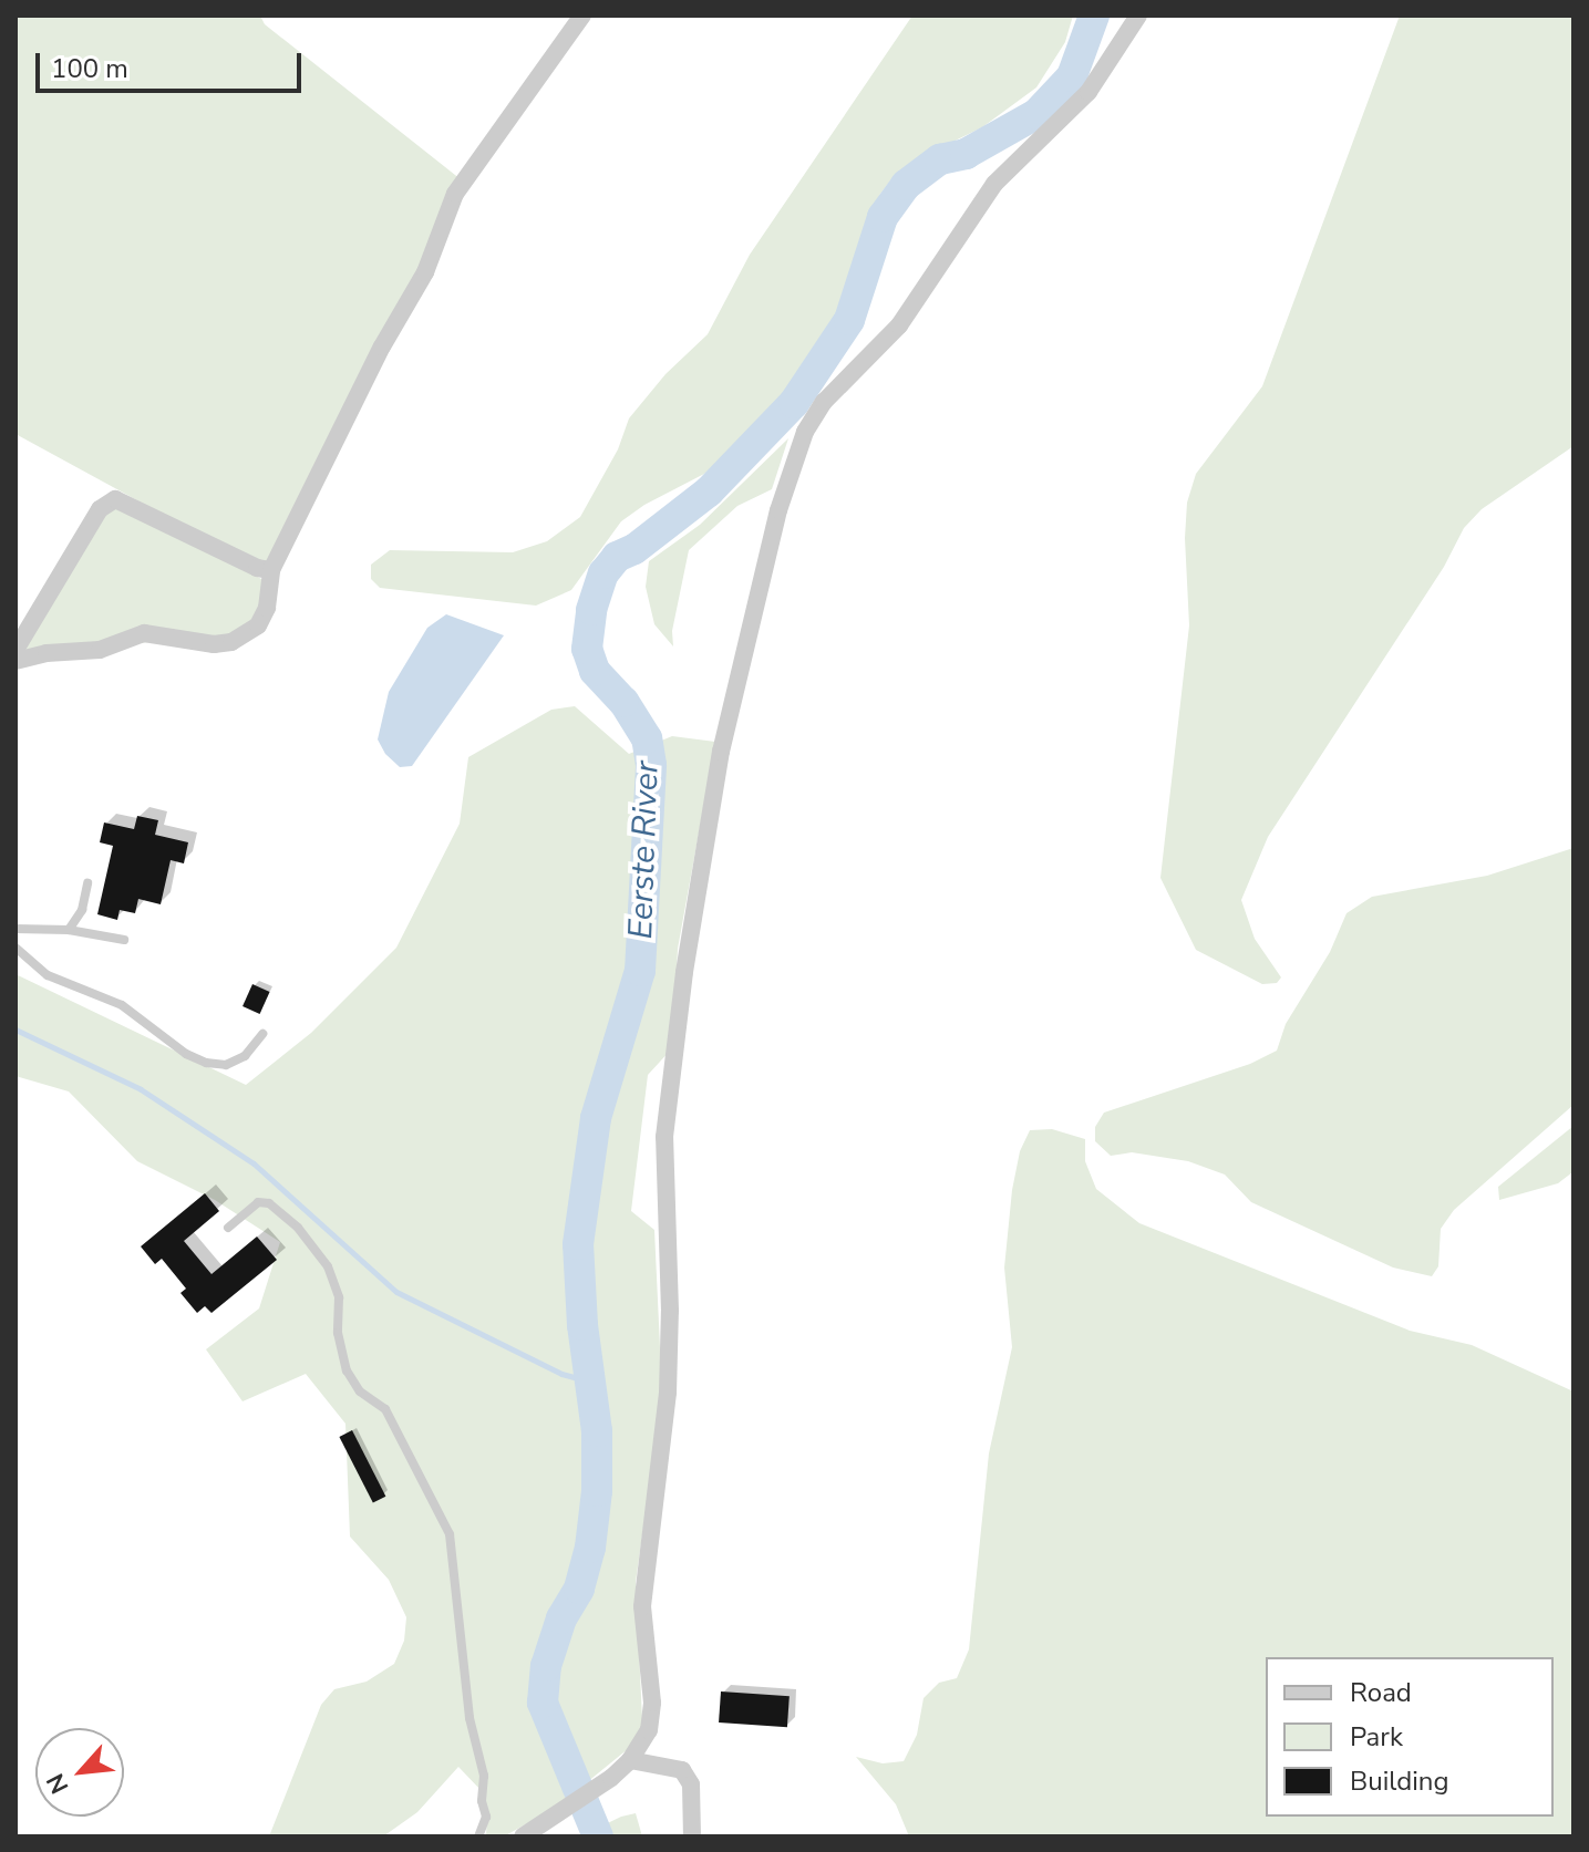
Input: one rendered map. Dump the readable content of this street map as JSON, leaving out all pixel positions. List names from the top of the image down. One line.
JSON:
{"water":["Eerste River"],"legend":["Road","Park","Building"],"scale_bar":"100 m","north":"bottom left"}
